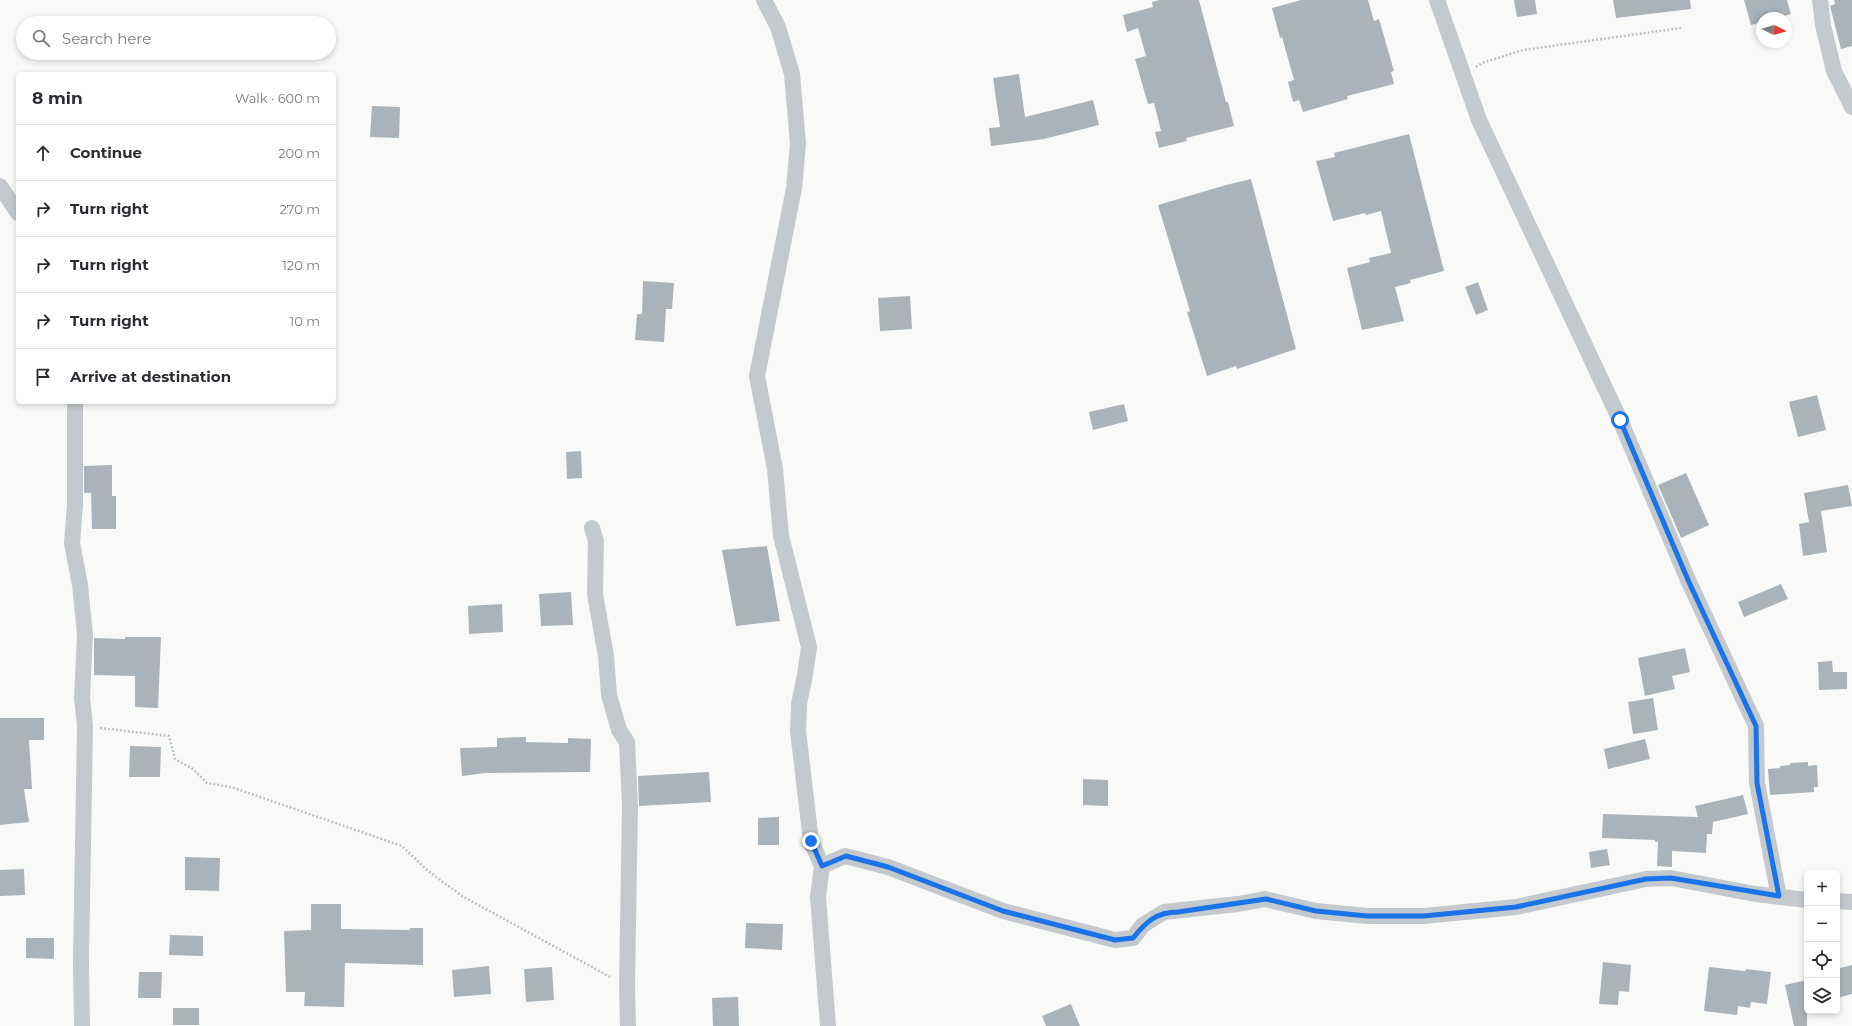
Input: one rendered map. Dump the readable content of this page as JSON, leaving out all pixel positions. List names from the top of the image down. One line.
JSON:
{"north":"right","page":{"search":"Search here","heading":["8 min","Walk · 600 m"],"list":[["Continue","200 m"],["Turn right","270 m"],["Turn right","120 m"],["Turn right","10 m"],"Arrive at destination"],"map_buttons":["+","−"]}}
